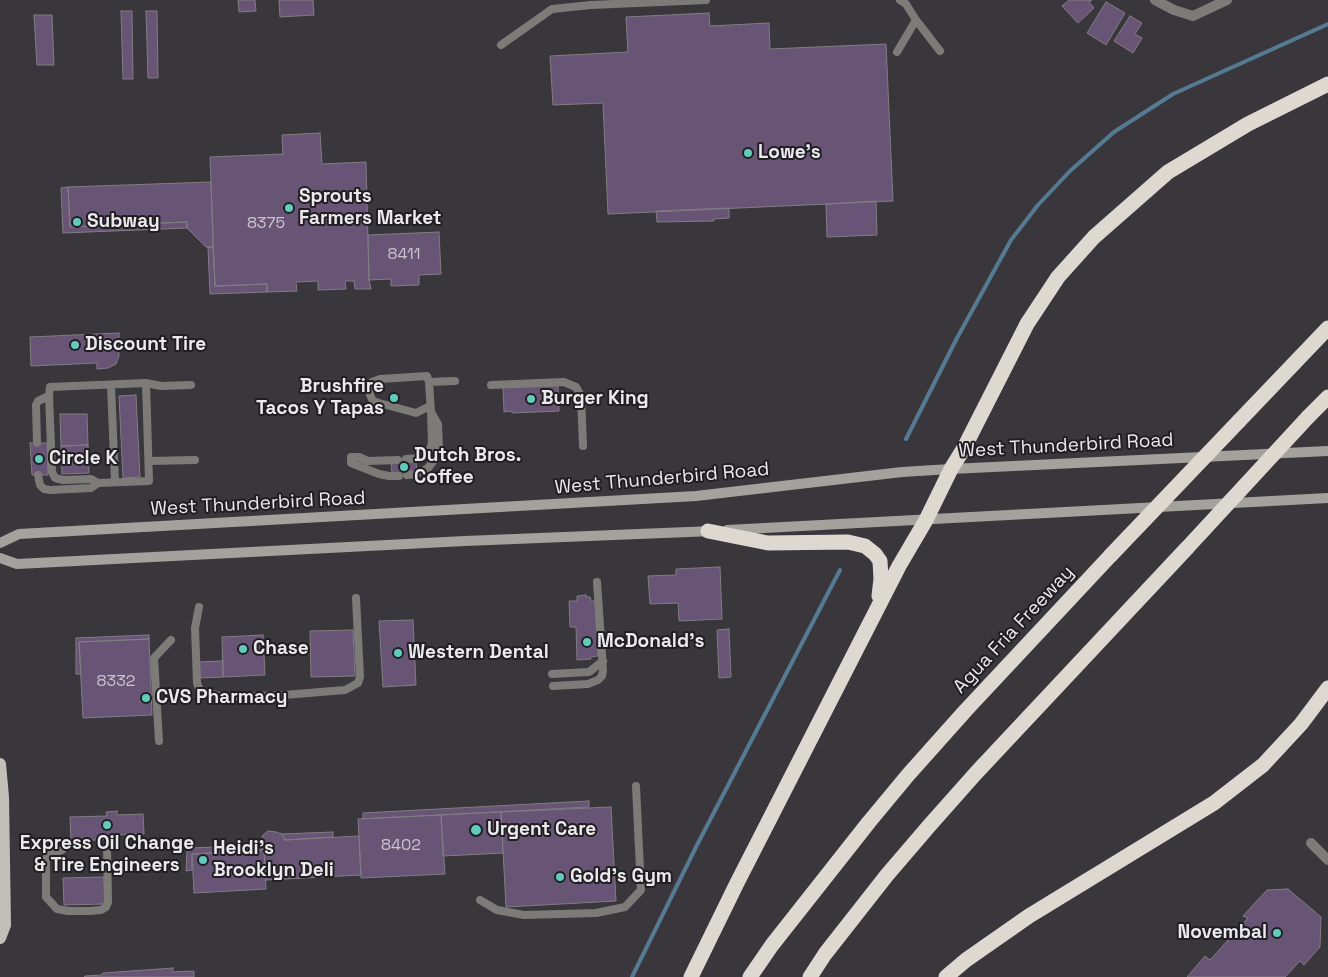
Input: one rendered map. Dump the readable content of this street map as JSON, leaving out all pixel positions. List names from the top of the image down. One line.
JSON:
{"streets":{"highway":["Agua Fria Freeway"],"main road":["West Thunderbird Road"]},"places":["Lowe's","Sprouts Farmers Market","Subway","Discount Tire","Brushfire Tacos Y Tapas","Burger King","Circle K","Dutch Bros. Coffee","McDonald's","Chase","Western Dental","CVS Pharmacy","Express Oil Change & Tire Engineers","Urgent Care","Heidi's Brooklyn Deli","Gold's Gym","Novembal"],"house_numbers":["8375","8411","8332","8402"]}
